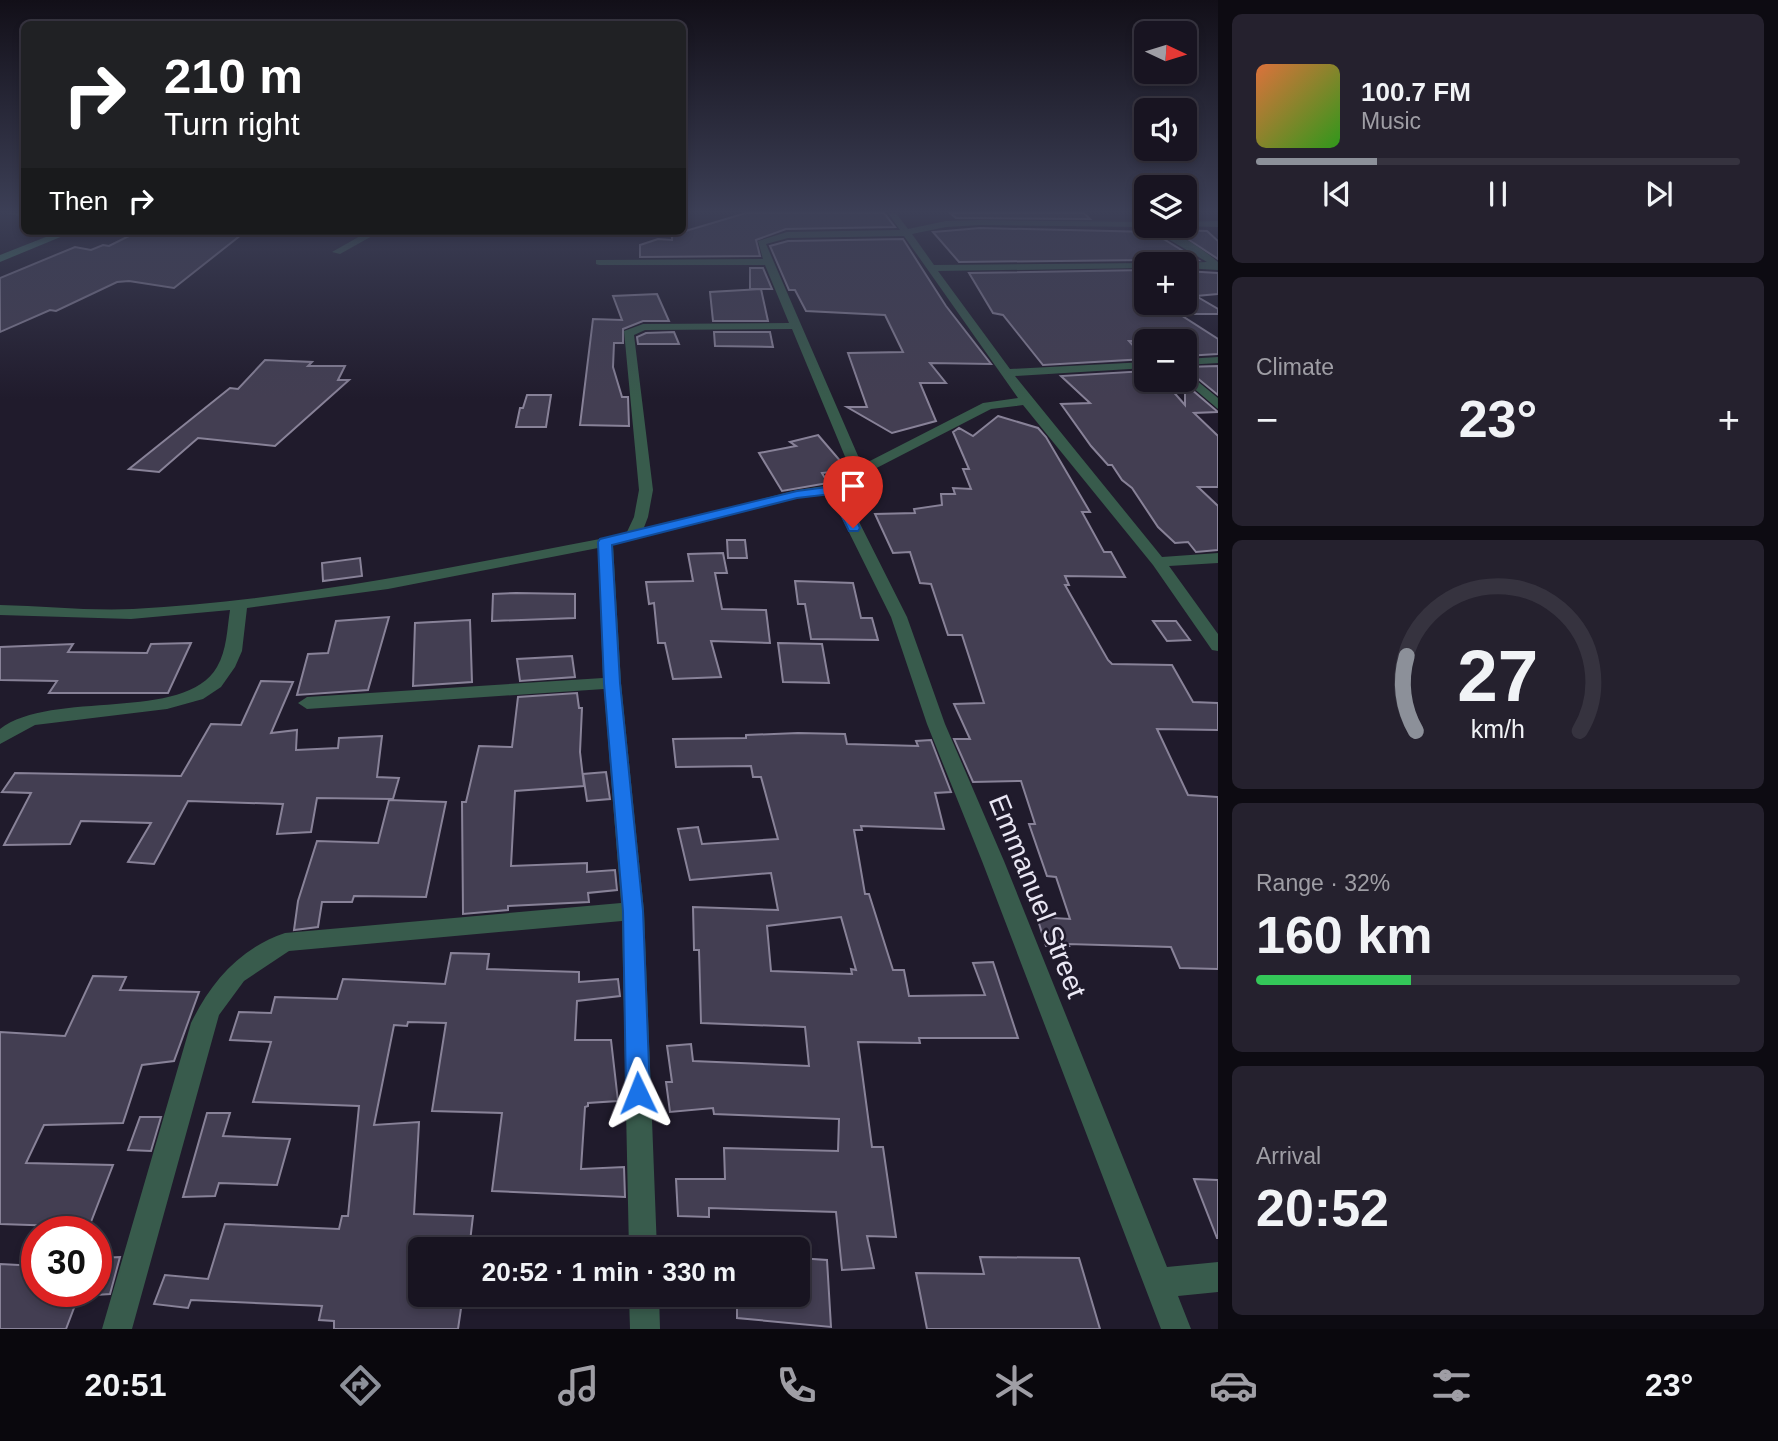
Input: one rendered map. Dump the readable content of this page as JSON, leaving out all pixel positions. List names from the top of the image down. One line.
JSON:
{"streets":{"street":["Emmanuel Street"]},"north":"right","page":{"map_buttons":["+","−"],"turn":["210 m","Turn right"],"song":["100.7 FM","Music"],"then":"Then","tile":["Climate",["Range · 32%","160 km"],["Arrival","20:52"]],"heat":["−","23°","+"],"limit":"30","trip":"20:52 · 1 min · 330 m","tabs":["20:51","23°"],"gauge":["27","km/h"]}}
